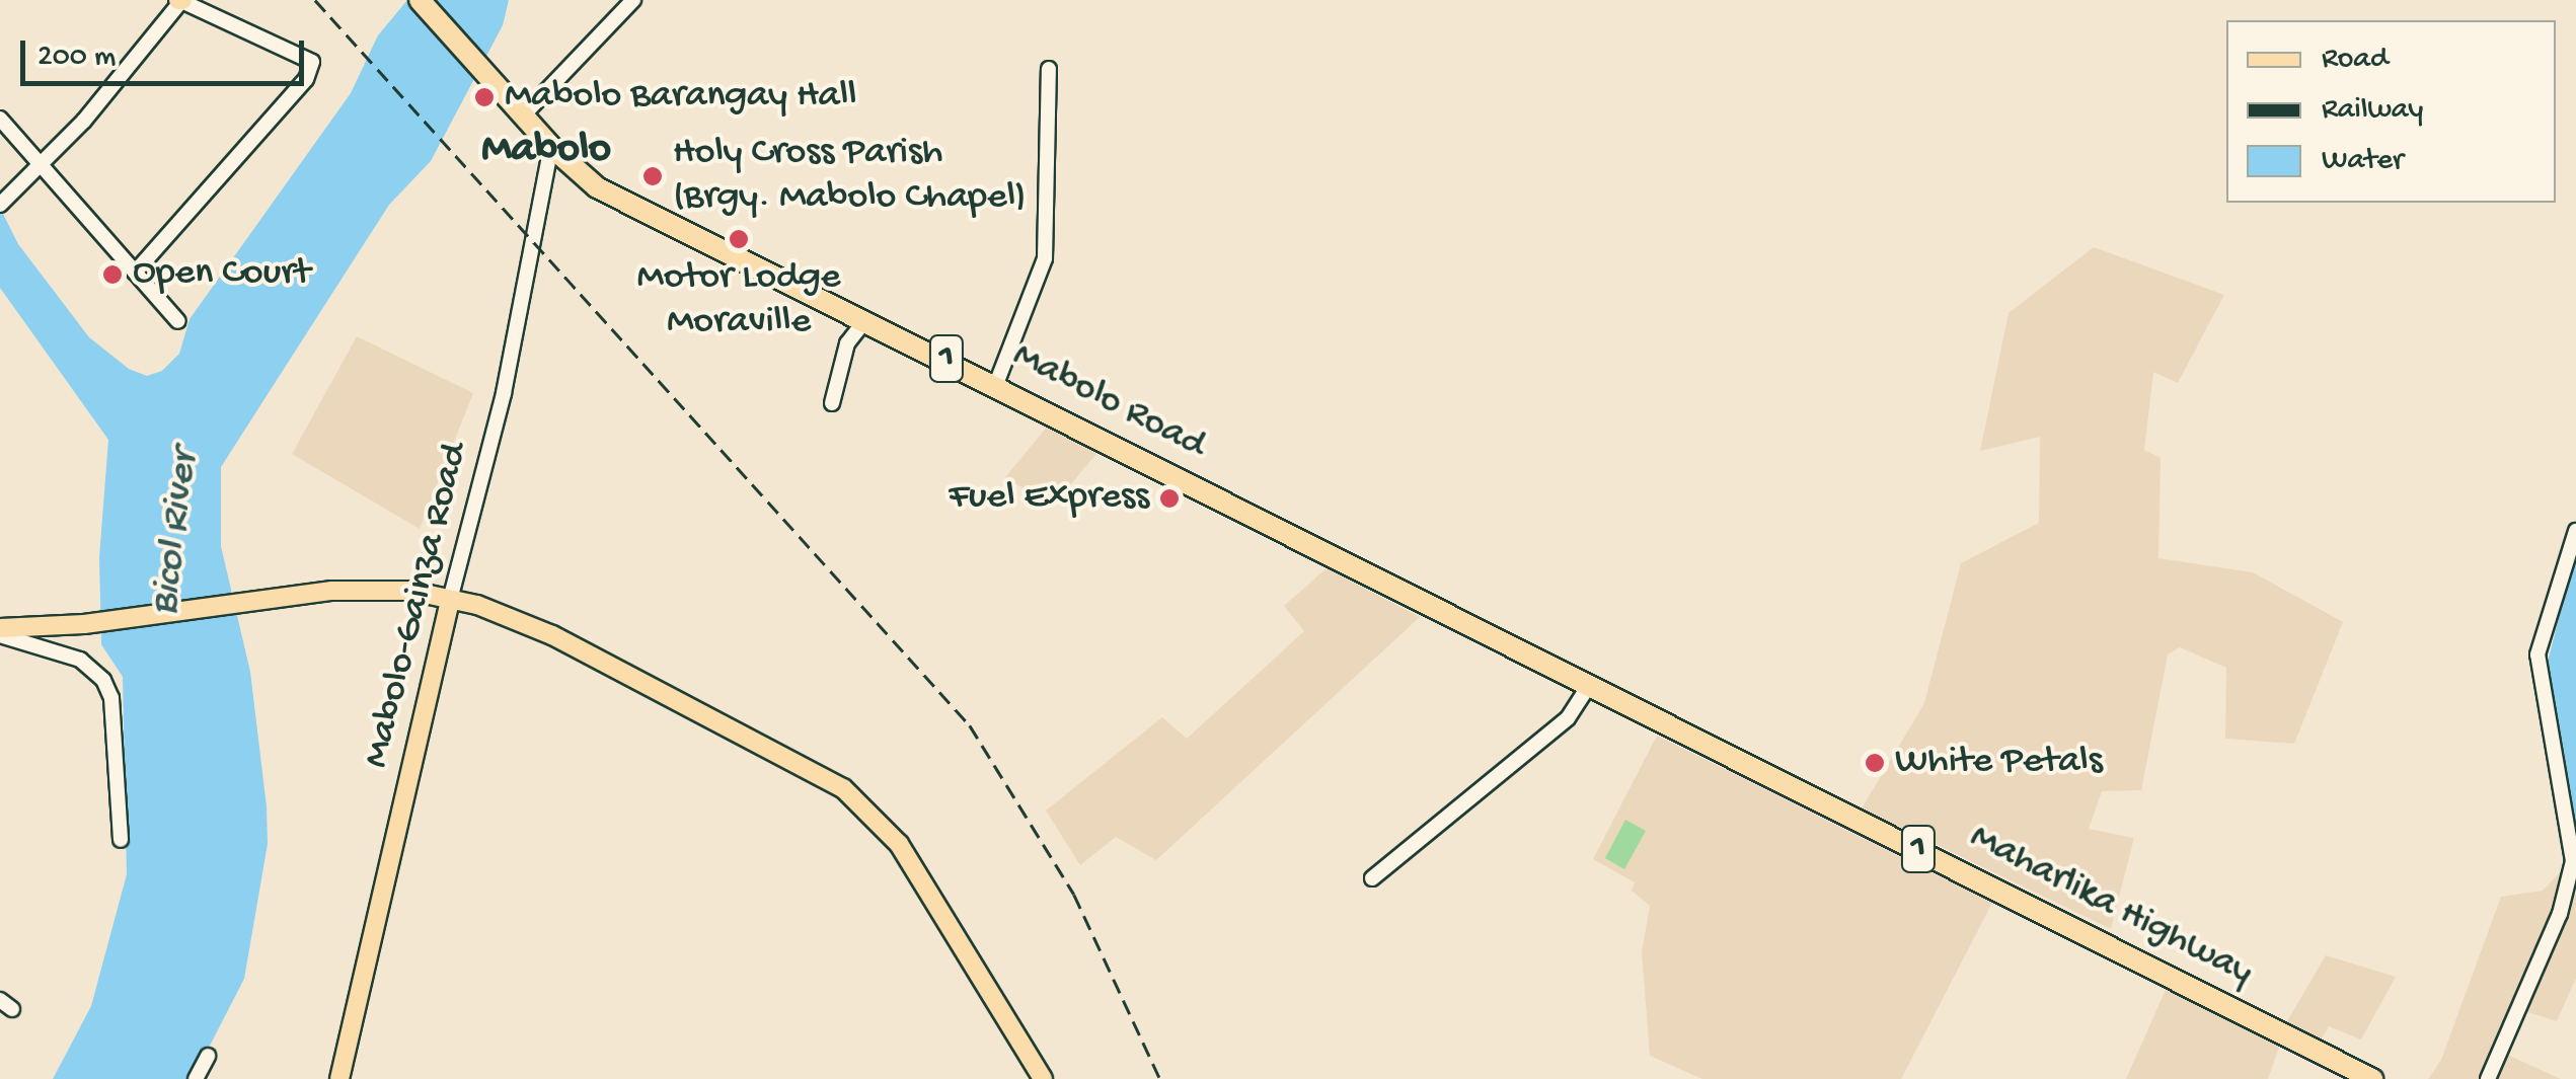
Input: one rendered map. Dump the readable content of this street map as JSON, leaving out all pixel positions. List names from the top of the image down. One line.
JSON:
{"streets":{"highway":["1","Mabolo Road","Maharlika Highway"],"main road":["Mabolo-Gainza Road"]},"crossings":[["Mabolo Road","Mabolo-Gainza Road"],["Mabolo Road","Maharlika Highway"]],"districts":["Mabolo"],"water":["Bicol River"],"places":["Mabolo Barangay Hall","Holy Cross Parish (Brgy. Mabolo Chapel)","Motor Lodge Moraville","Open Court","Fuel Express","White Petals"],"legend":["Road","Railway","Water"],"scale_bar":"200 m"}
